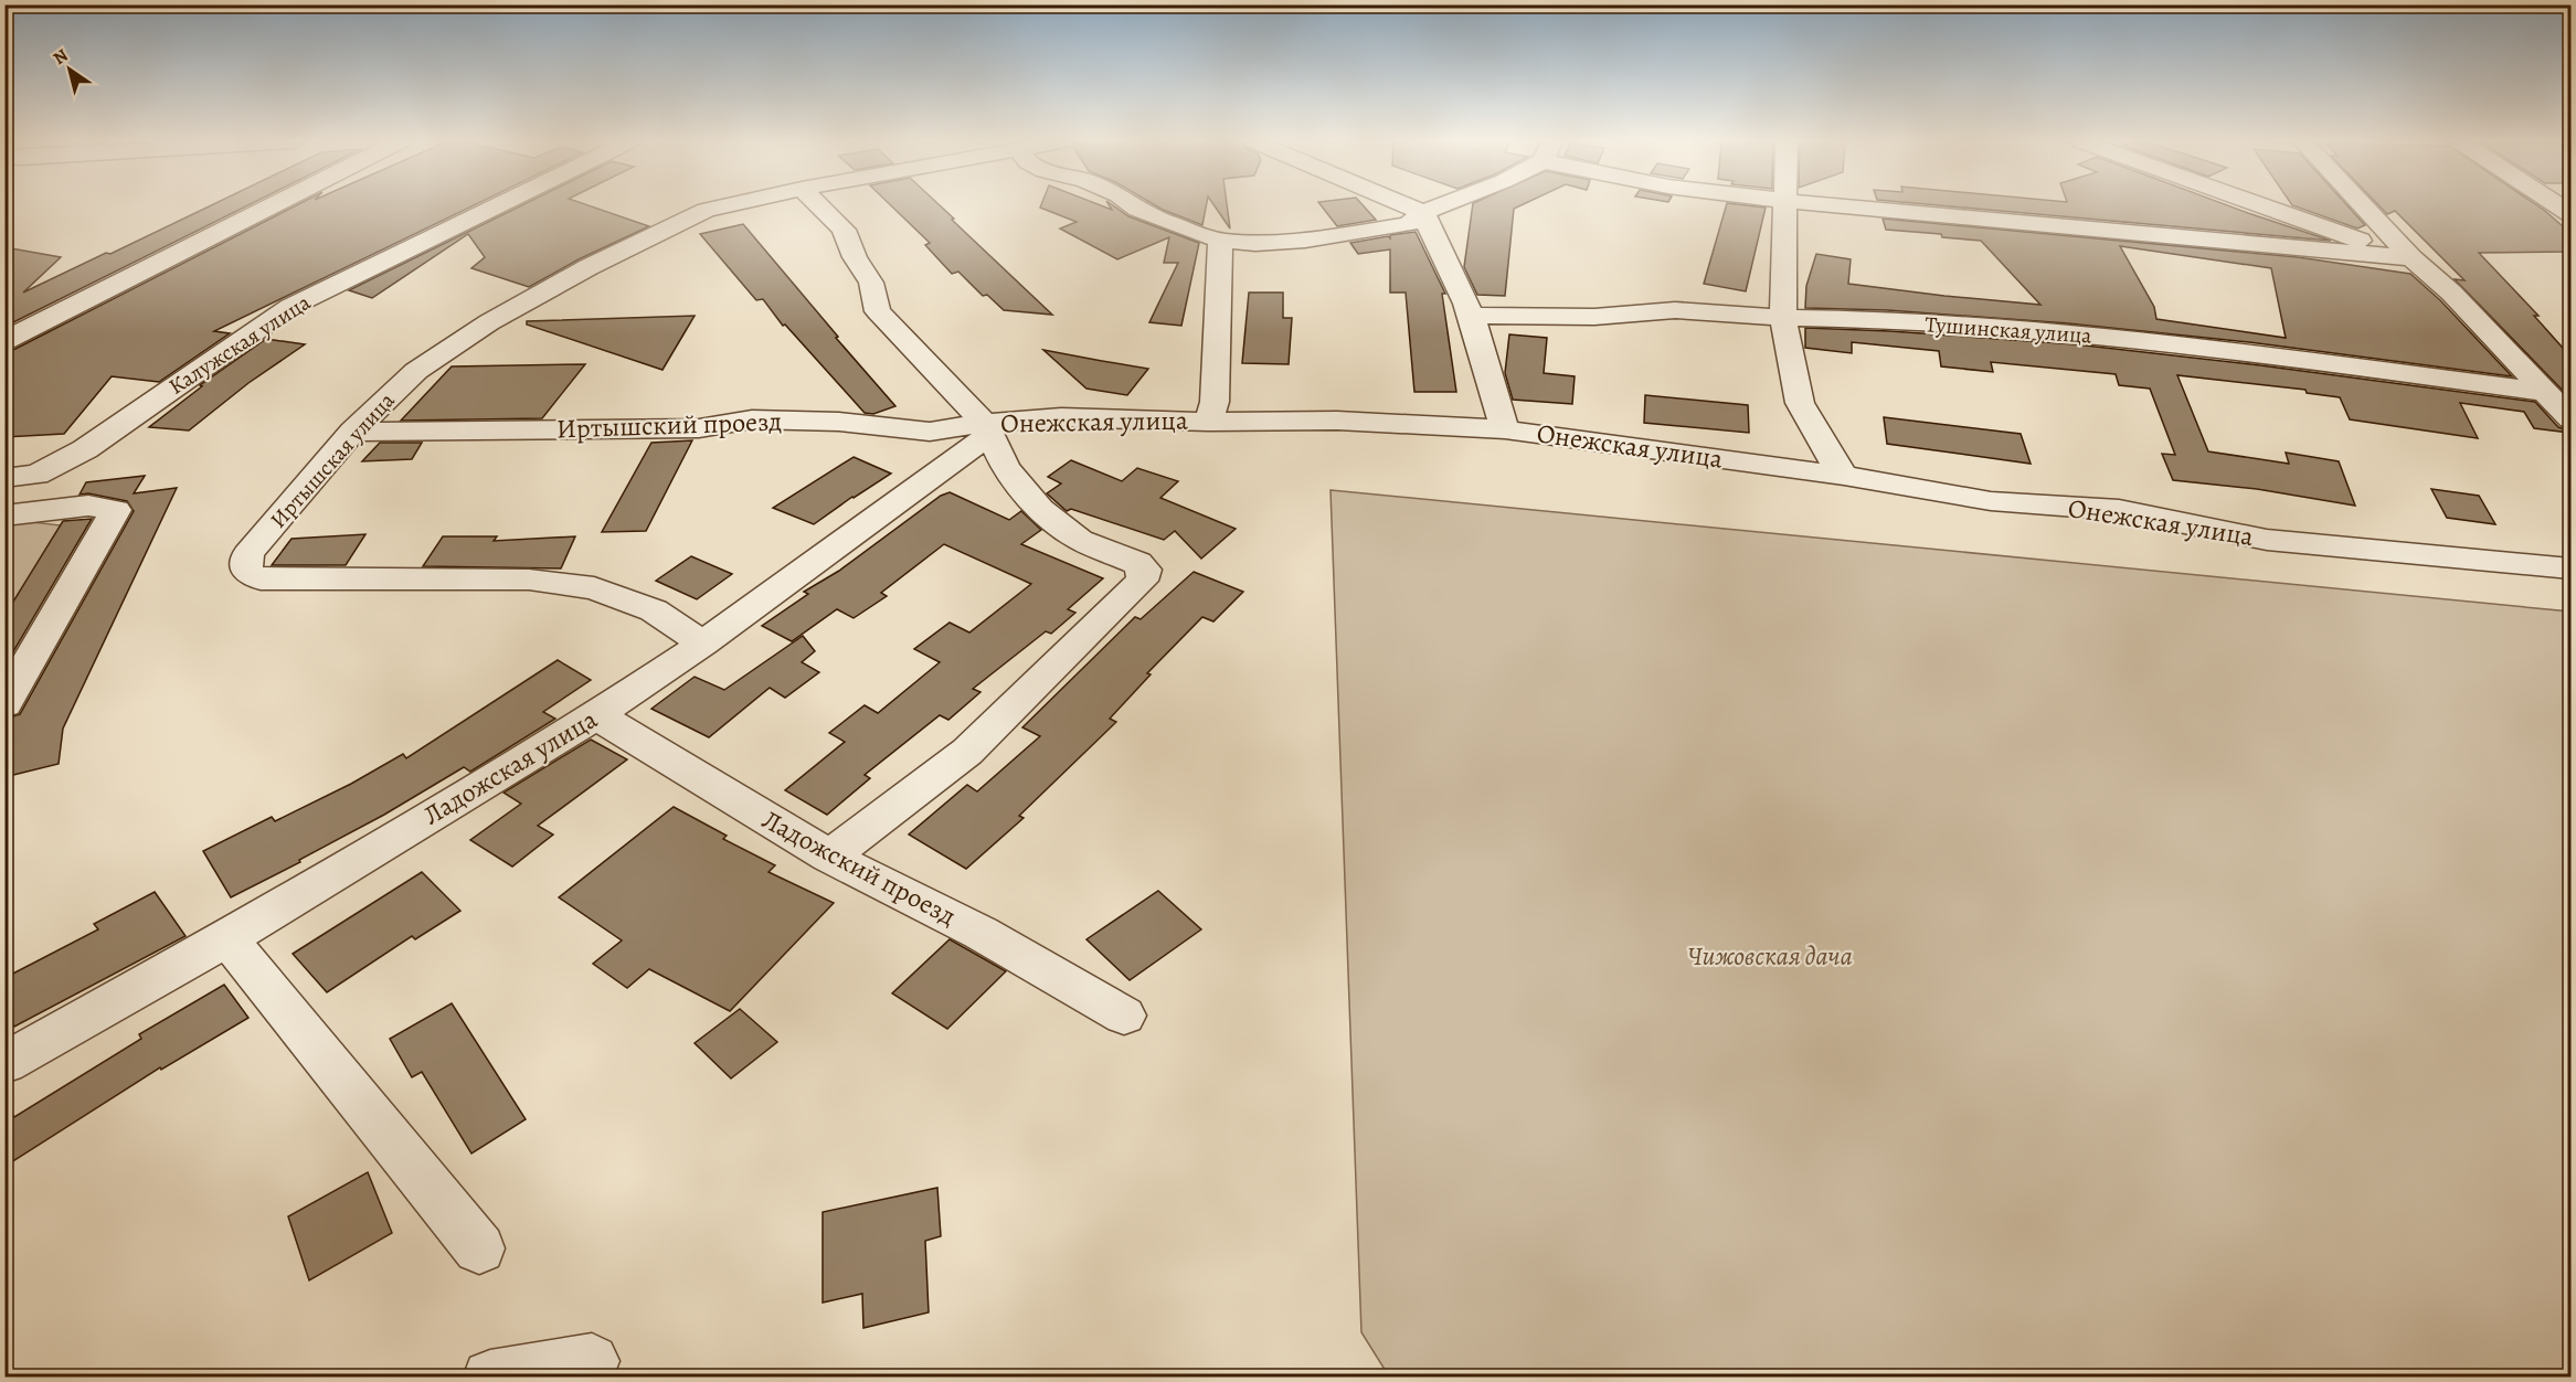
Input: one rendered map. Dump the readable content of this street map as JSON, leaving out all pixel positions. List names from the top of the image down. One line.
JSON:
{"streets":{"street":["Тушинская улица","Калужская улица","Онежская улица","Иртышский проезд","Иртышская улица","Ладожская улица","Ладожский проезд"]},"crossings":[["Онежская улица","Иртышский проезд"],["Онежская улица","Ладожская улица"],["Иртышский проезд","Иртышская улица"],["Иртышский проезд","Ладожская улица"],["Иртышская улица","Ладожская улица"],["Ладожская улица","Ладожский проезд"]],"parks":["Чижовская дача"],"north":"top left"}
